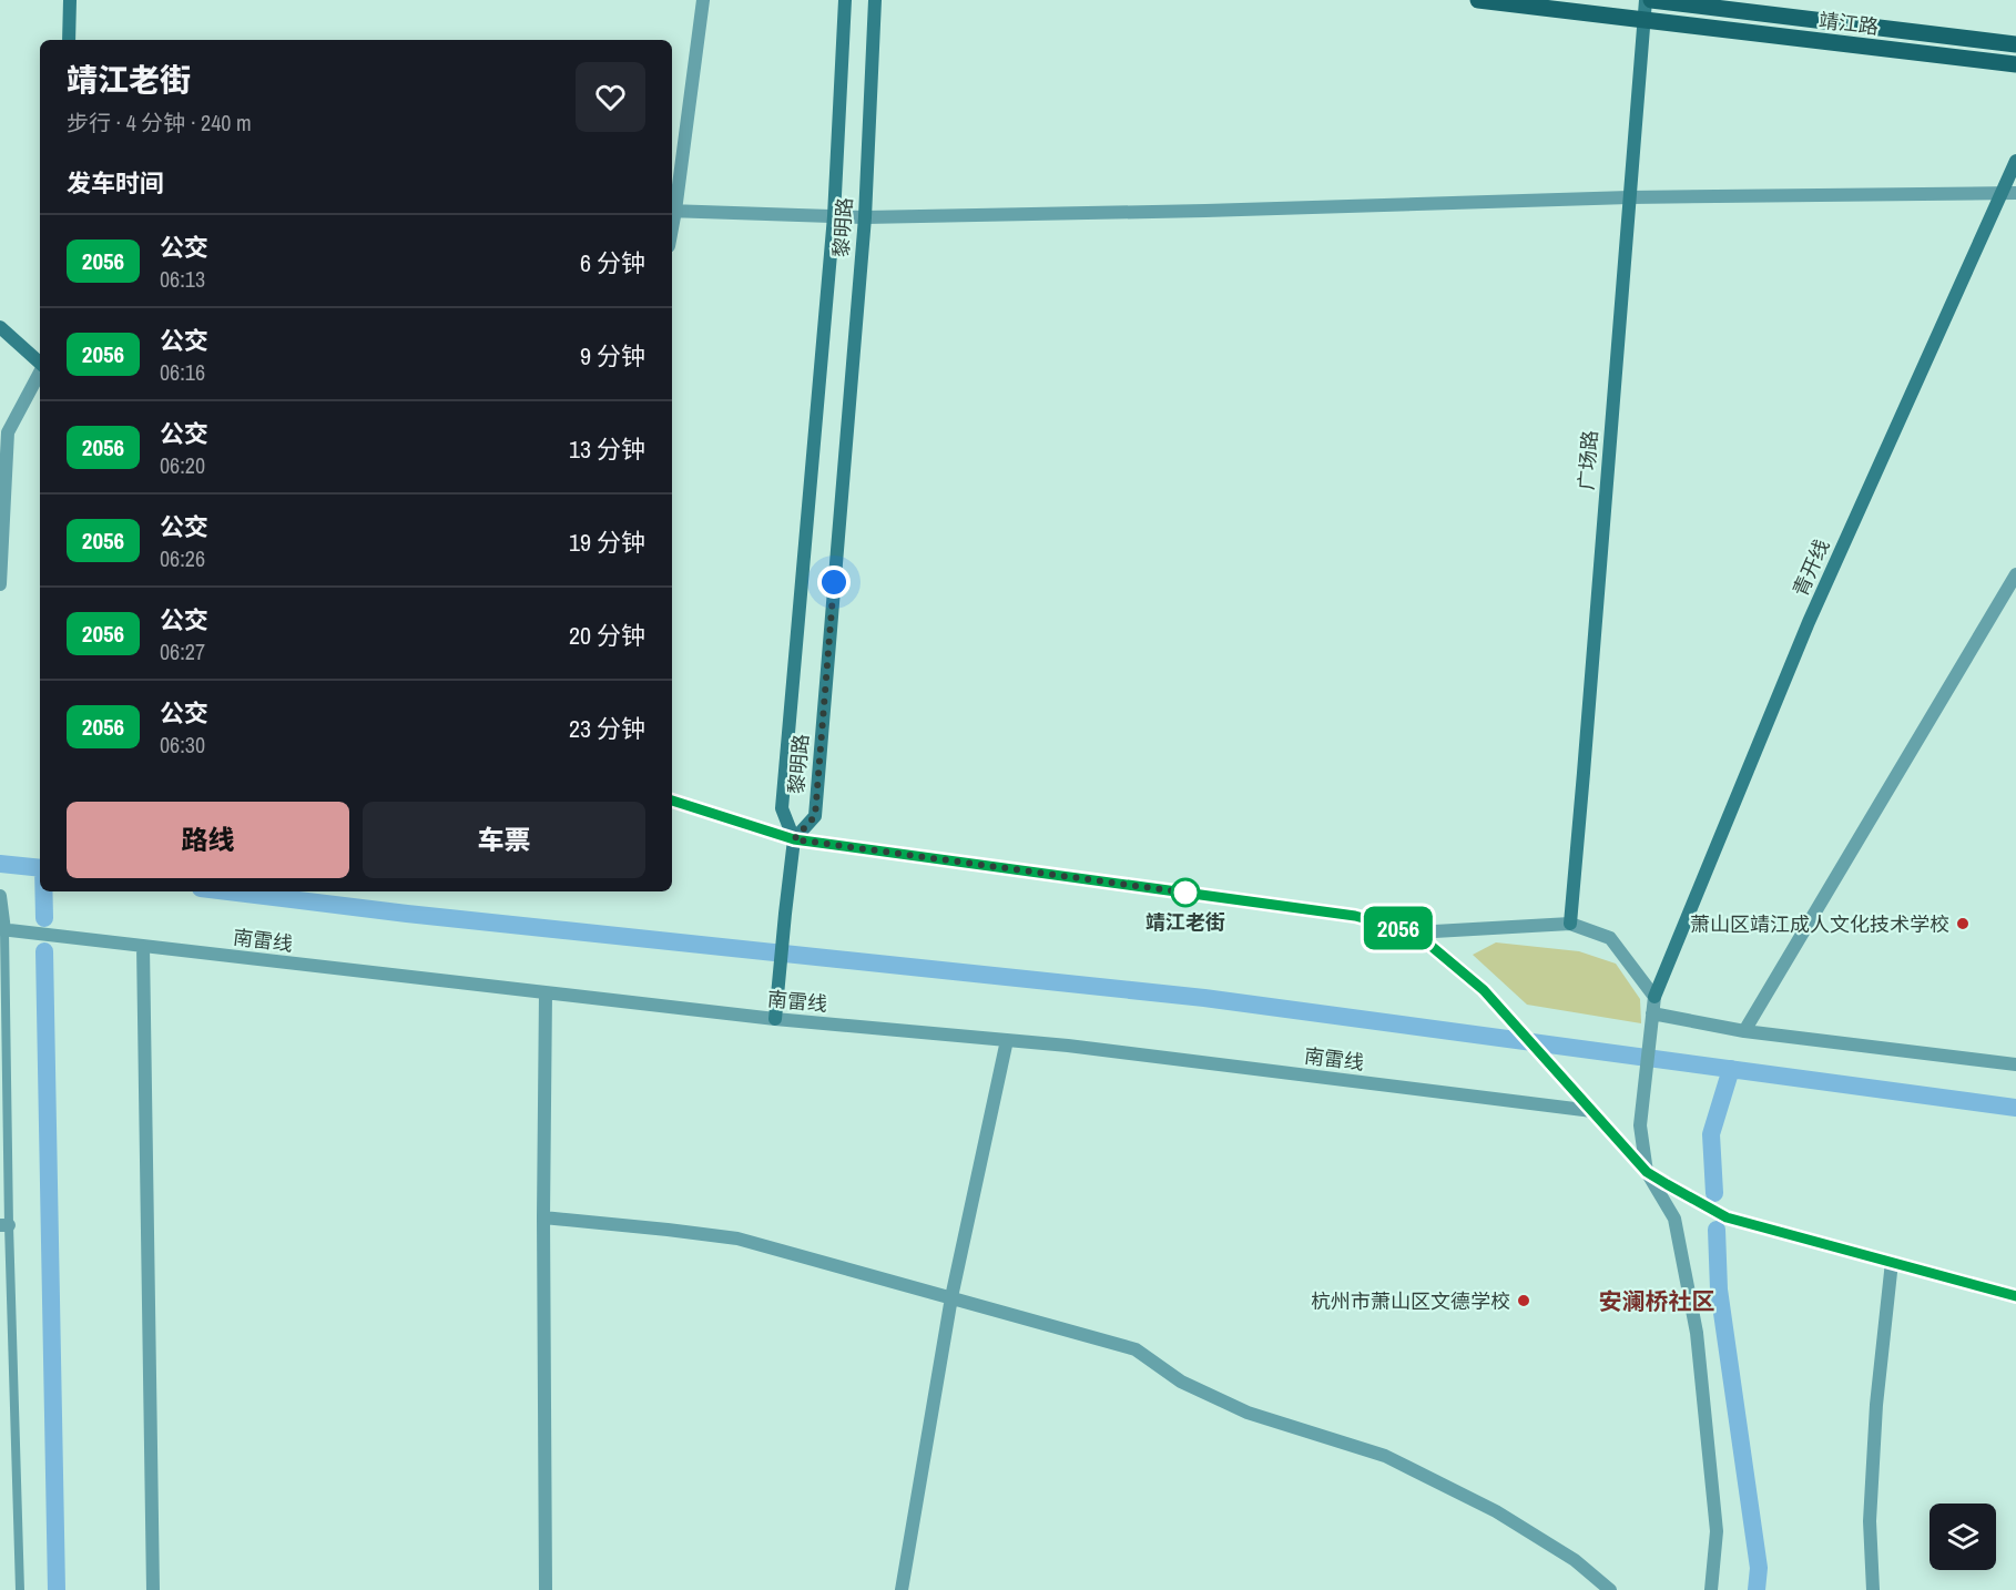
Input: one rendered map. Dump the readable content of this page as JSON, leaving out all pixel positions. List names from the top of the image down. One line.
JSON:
{"streets":{"main road":["靖江路","黎明路","广场路","青开线"],"street":["南雷线"]},"crossings":[["靖江路","广场路"]],"districts":["安澜桥社区"],"places":["靖江老街","萧山区靖江成人文化技术学校","杭州市萧山区文德学校"],"lines":["bus line 2056"],"page":{"on_map":"2056","heading":[["靖江老街","步行 · 4 分钟 · 240 m"],"发车时间"],"list":[{"mark":"2056","name":"公交","note":"06:13","value":"6 分钟"},{"mark":"2056","name":"公交","note":"06:16","value":"9 分钟"},{"mark":"2056","name":"公交","note":"06:20","value":"13 分钟"},{"mark":"2056","name":"公交","note":"06:26","value":"19 分钟"},{"mark":"2056","name":"公交","note":"06:27","value":"20 分钟"},{"mark":"2056","name":"公交","note":"06:30","value":"23 分钟"}],"buttons":["路线","车票"]}}
